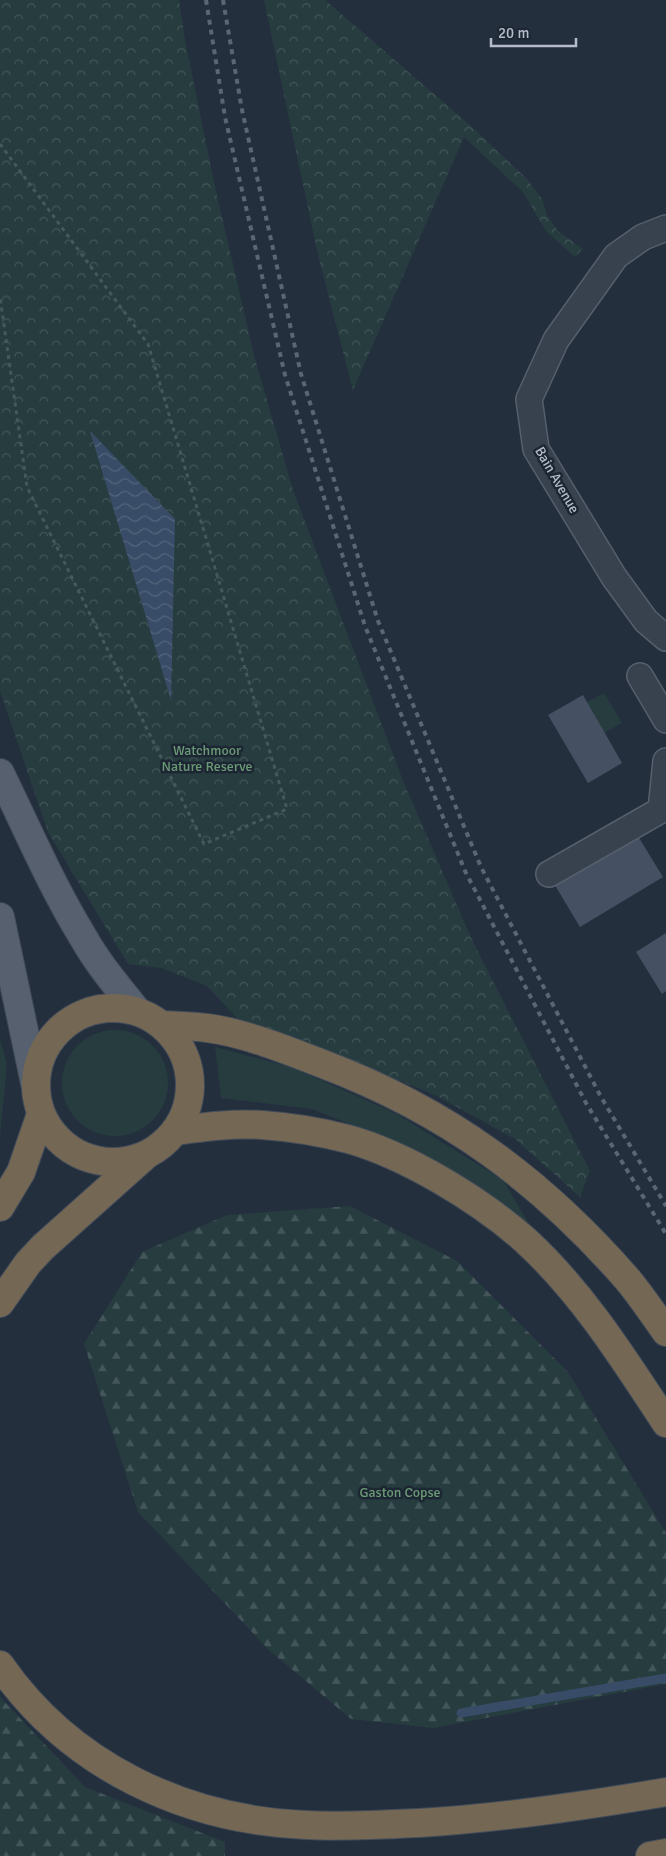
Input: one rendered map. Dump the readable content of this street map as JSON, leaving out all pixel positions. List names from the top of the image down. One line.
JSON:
{"streets":{"street":["Bain Avenue"]},"parks":["Watchmoor Nature Reserve","Gaston Copse"],"scale_bar":"20 m"}
